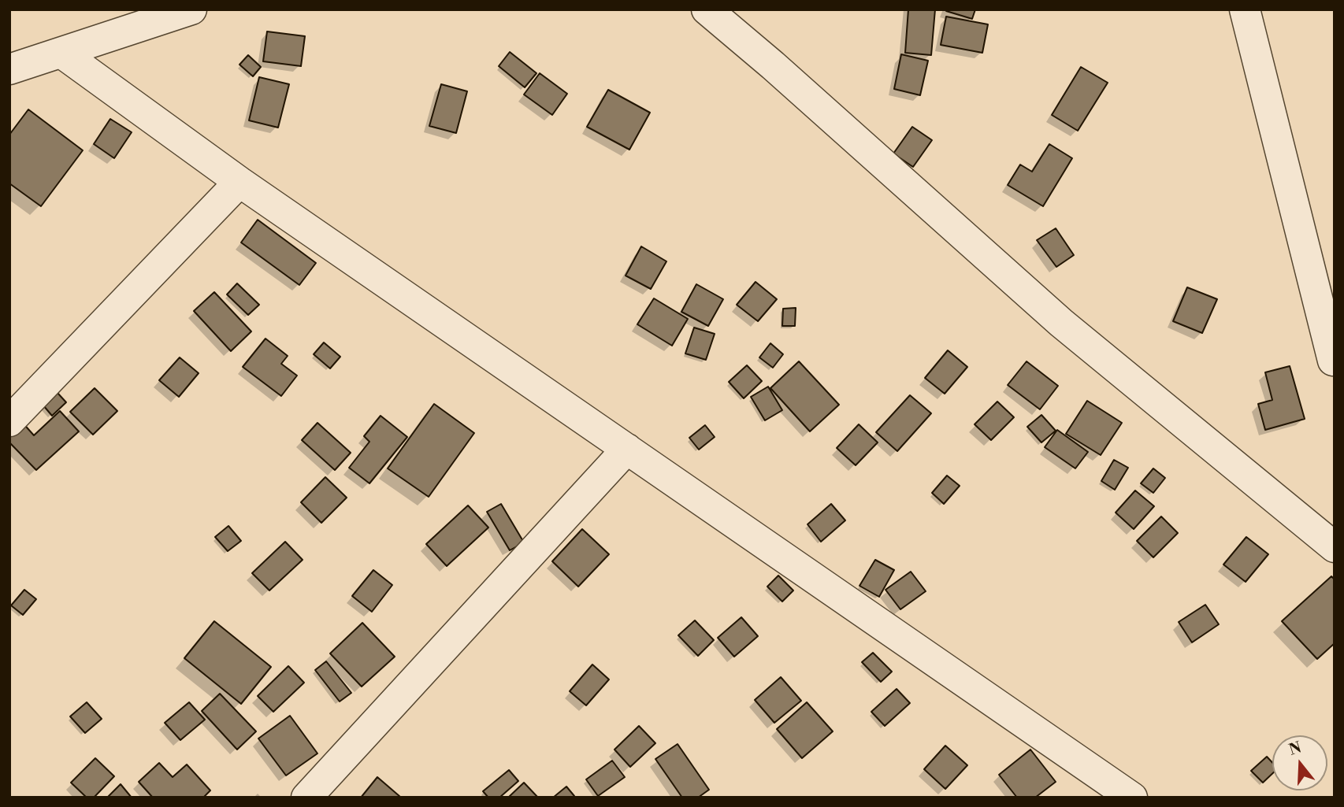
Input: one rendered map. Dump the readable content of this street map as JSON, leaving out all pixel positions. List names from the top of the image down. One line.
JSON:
{"north":"top"}
